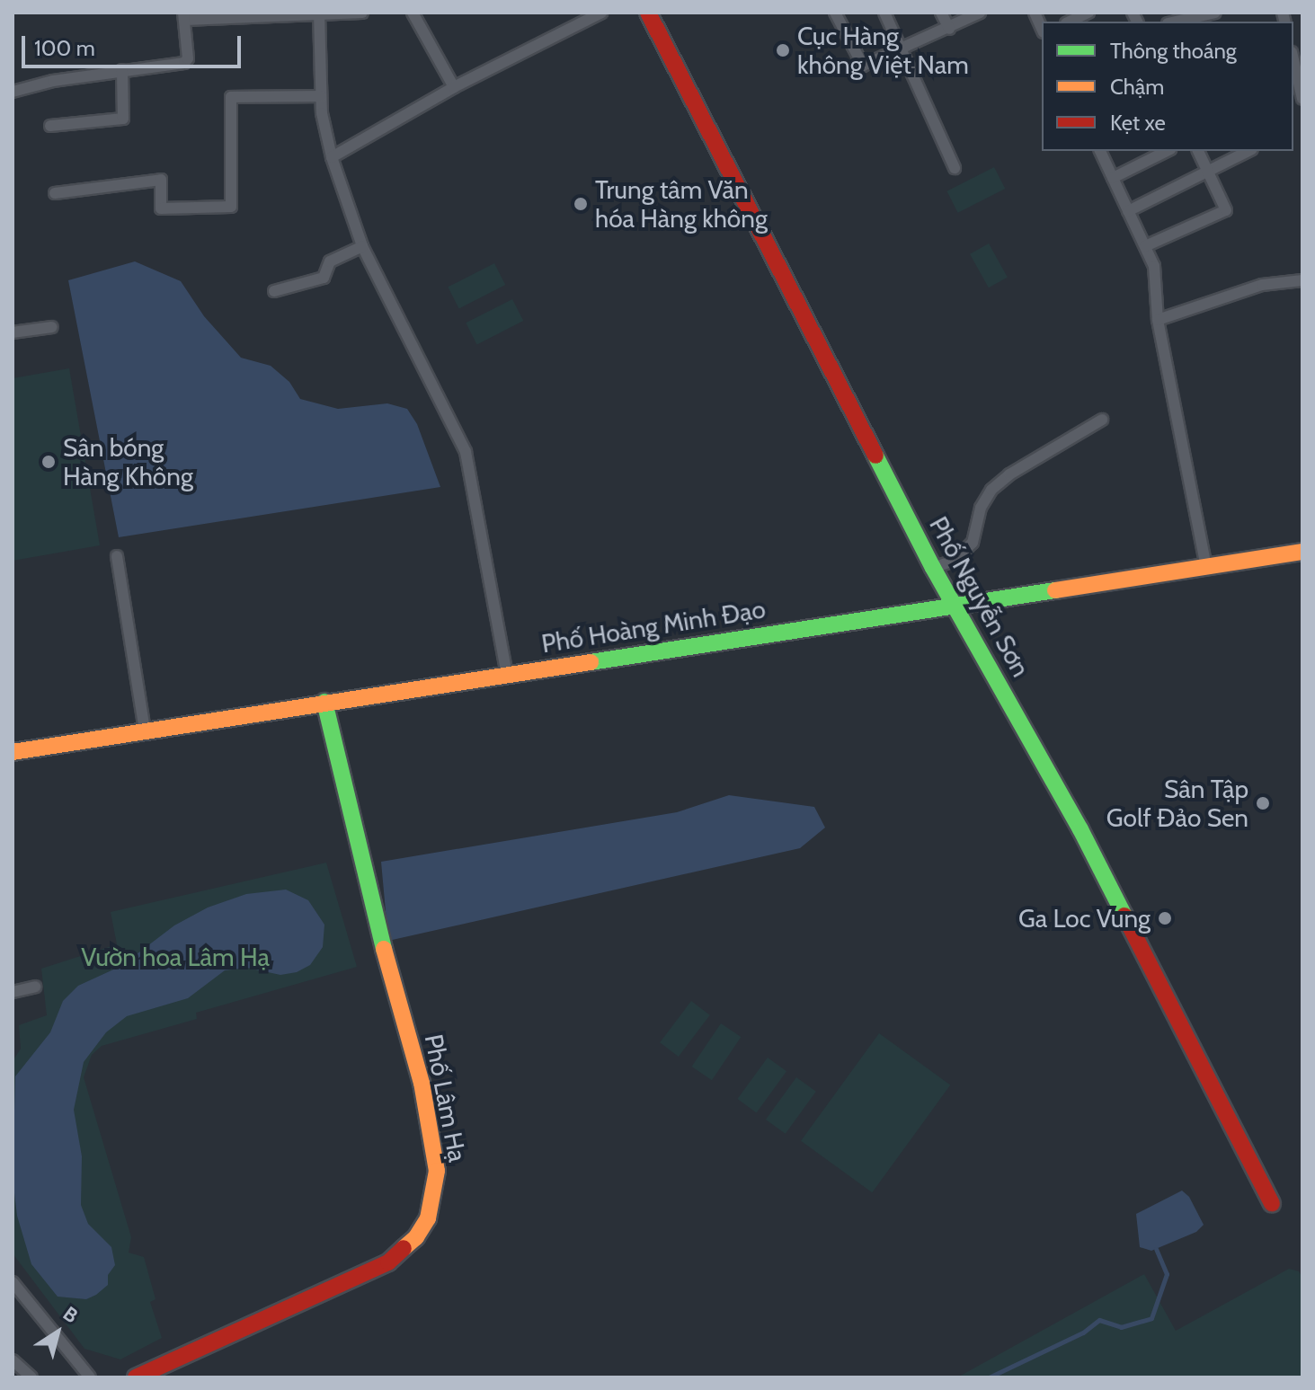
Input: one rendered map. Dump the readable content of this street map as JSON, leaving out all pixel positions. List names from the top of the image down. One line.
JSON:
{"streets":{"street":["Phố Nguyễn Sơn","Phố Hoàng Minh Đạo","Phố Lâm Hạ"]},"crossings":[["Phố Nguyễn Sơn","Phố Hoàng Minh Đạo"],["Phố Hoàng Minh Đạo","Phố Lâm Hạ"]],"parks":["Vườn hoa Lâm Hạ"],"places":["Cục Hàng không Việt Nam","Trung tâm Văn hóa Hàng không","Sân bóng Hàng Không","Sân Tập Golf Đảo Sen","Ga Loc Vung"],"legend":["Thông thoáng","Chậm","Kẹt xe"],"scale_bar":"100 m","north":"top right"}
